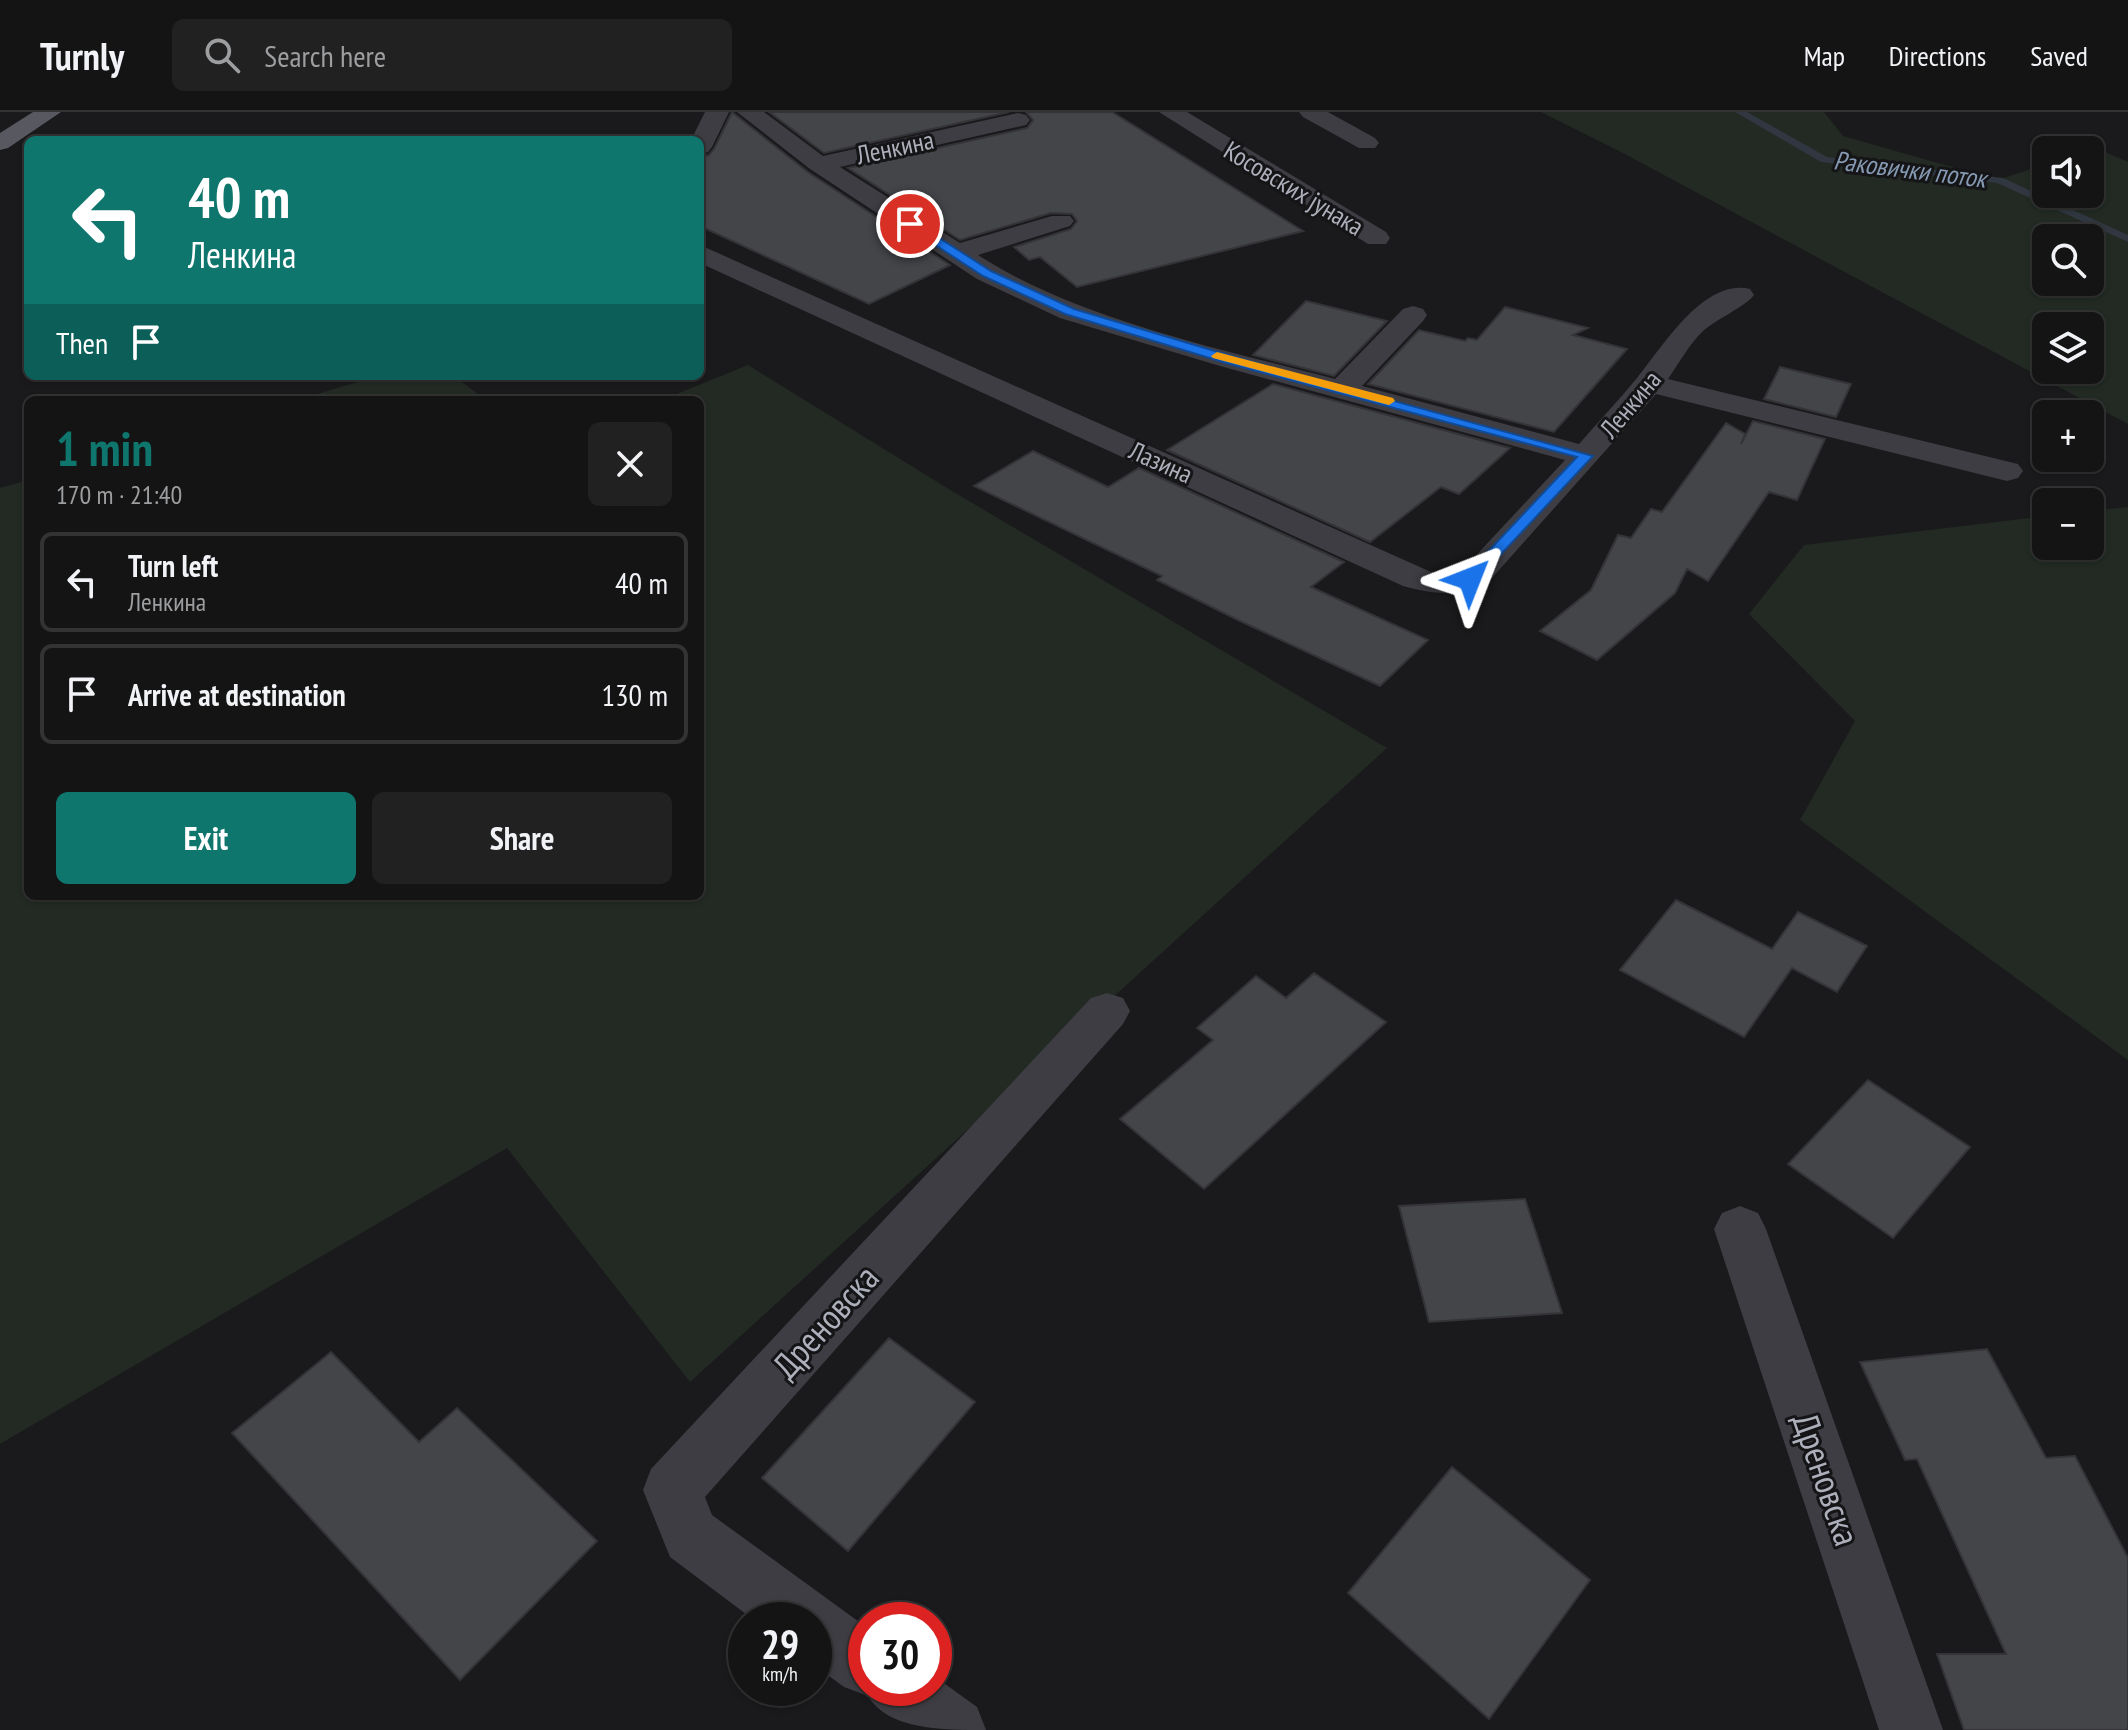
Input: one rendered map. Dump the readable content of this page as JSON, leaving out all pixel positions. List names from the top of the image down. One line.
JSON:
{"streets":{"street":["Ленкина","Косовских јунака","Лазина","Дреновска"]},"crossings":[["Ленкина","Лазина"]],"water":["Раковички поток"],"page":{"header":"Turnly","search":"Search here","nav":["Map","Directions","Saved"],"map_buttons":["+","−"],"turn":["40 m","Ленкина"],"then":"Then","heading":["1 min","170 m · 21:40"],"list":[{"name":"Turn left","note":"Ленкина","value":"40 m"},{"name":"Arrive at destination","value":"130 m"}],"buttons":["Exit","Share"],"speed":"29 km/h","limit":"30"}}
